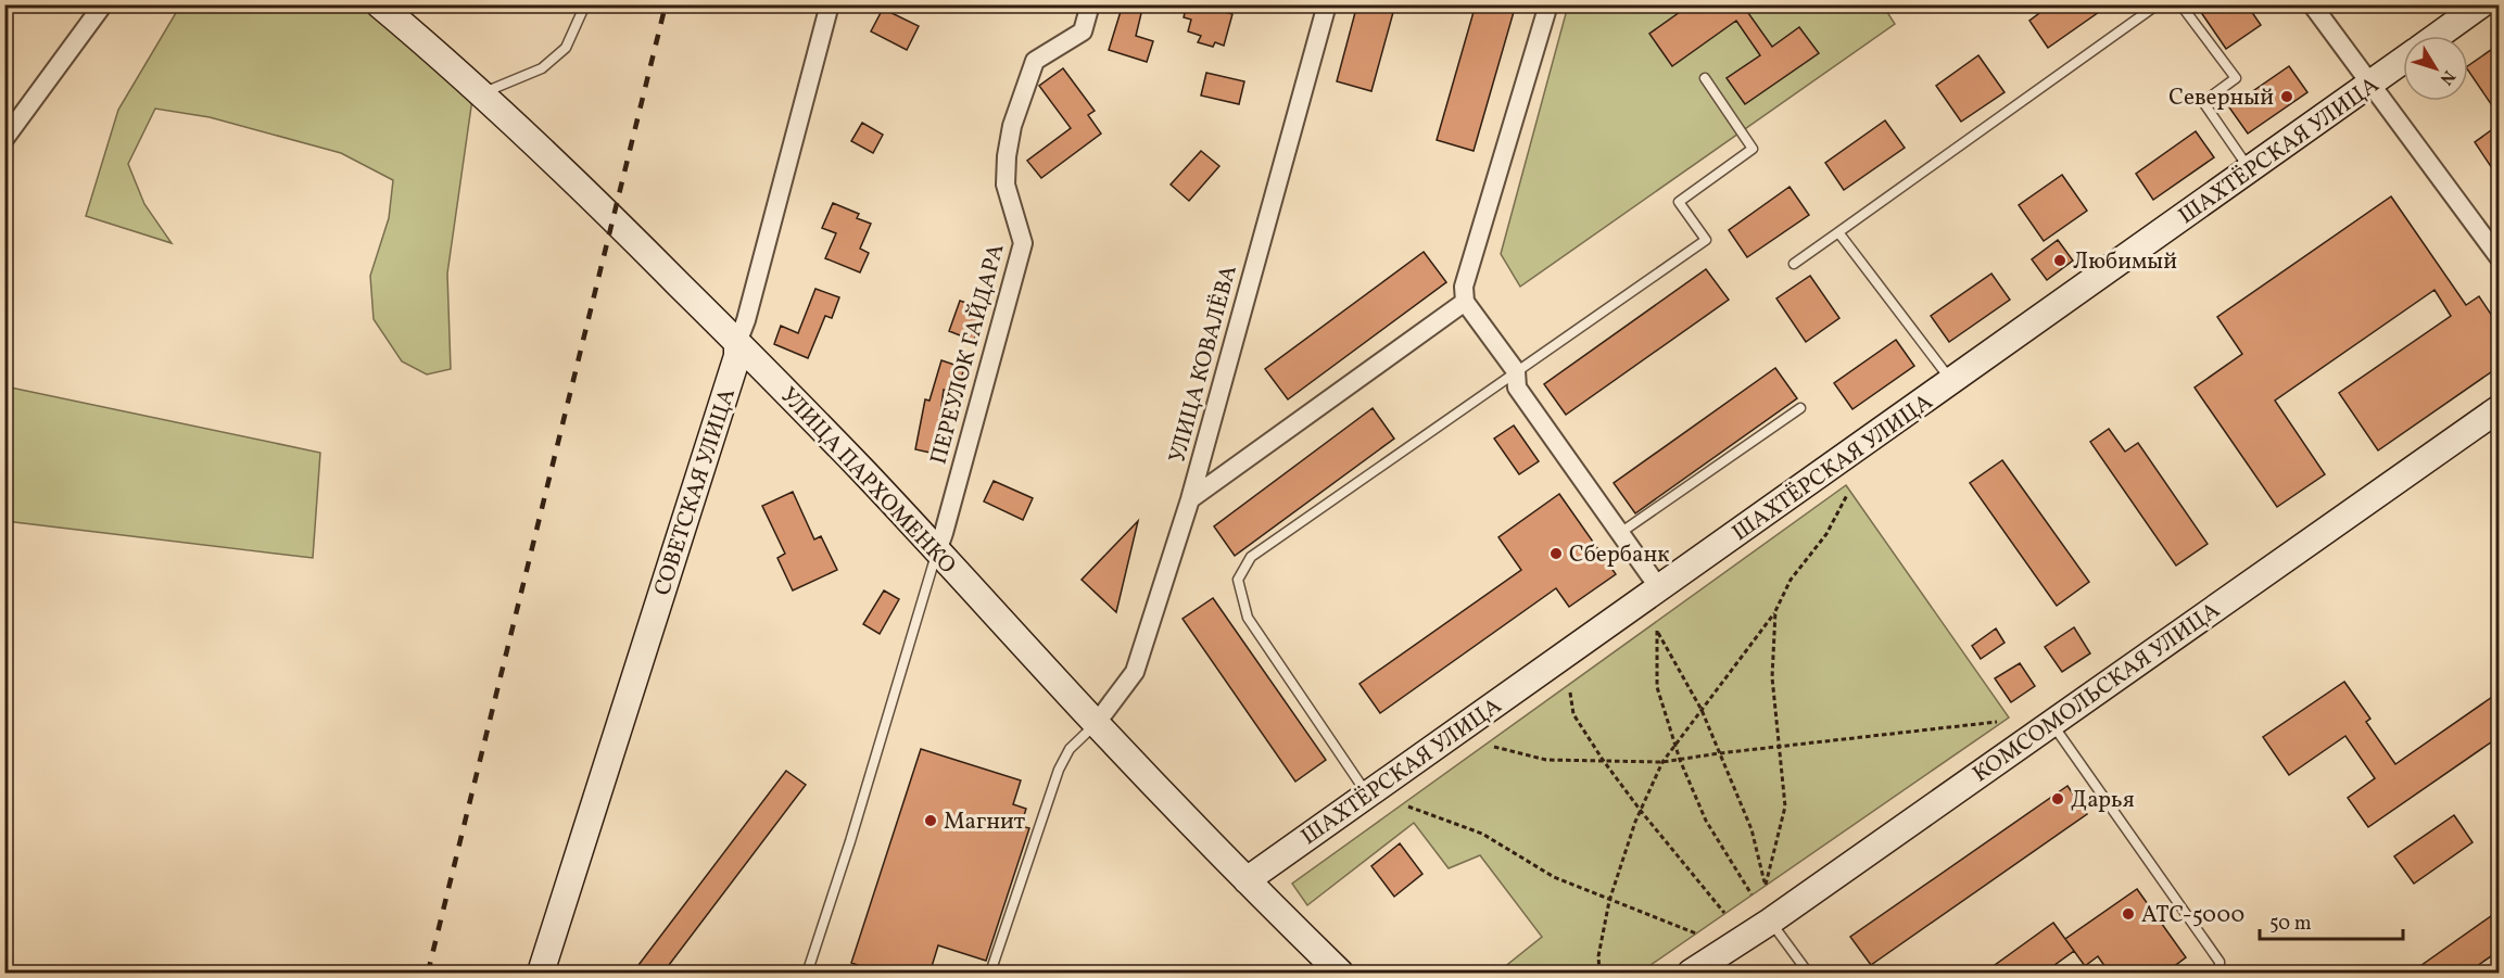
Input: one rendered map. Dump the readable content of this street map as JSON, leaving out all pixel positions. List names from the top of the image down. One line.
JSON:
{"streets":{"street":["ШАХТЁРСКАЯ УЛИЦА","ПЕРЕУЛОК ГАЙДАРА","УЛИЦА КОВАЛЁВА","УЛИЦА ПАРХОМЕНКО","СОВЕТСКАЯ УЛИЦА","КОМСОМОЛЬСКАЯ УЛИЦА"]},"crossings":[["ШАХТЁРСКАЯ УЛИЦА","УЛИЦА ПАРХОМЕНКО"],["ПЕРЕУЛОК ГАЙДАРА","УЛИЦА ПАРХОМЕНКО"],["УЛИЦА КОВАЛЁВА","УЛИЦА ПАРХОМЕНКО"],["УЛИЦА ПАРХОМЕНКО","СОВЕТСКАЯ УЛИЦА"]],"places":["Северный","Любимый","Сбербанк","Дарья","Магнит","АТС-5000"],"scale_bar":"50 m","north":"bottom right"}
